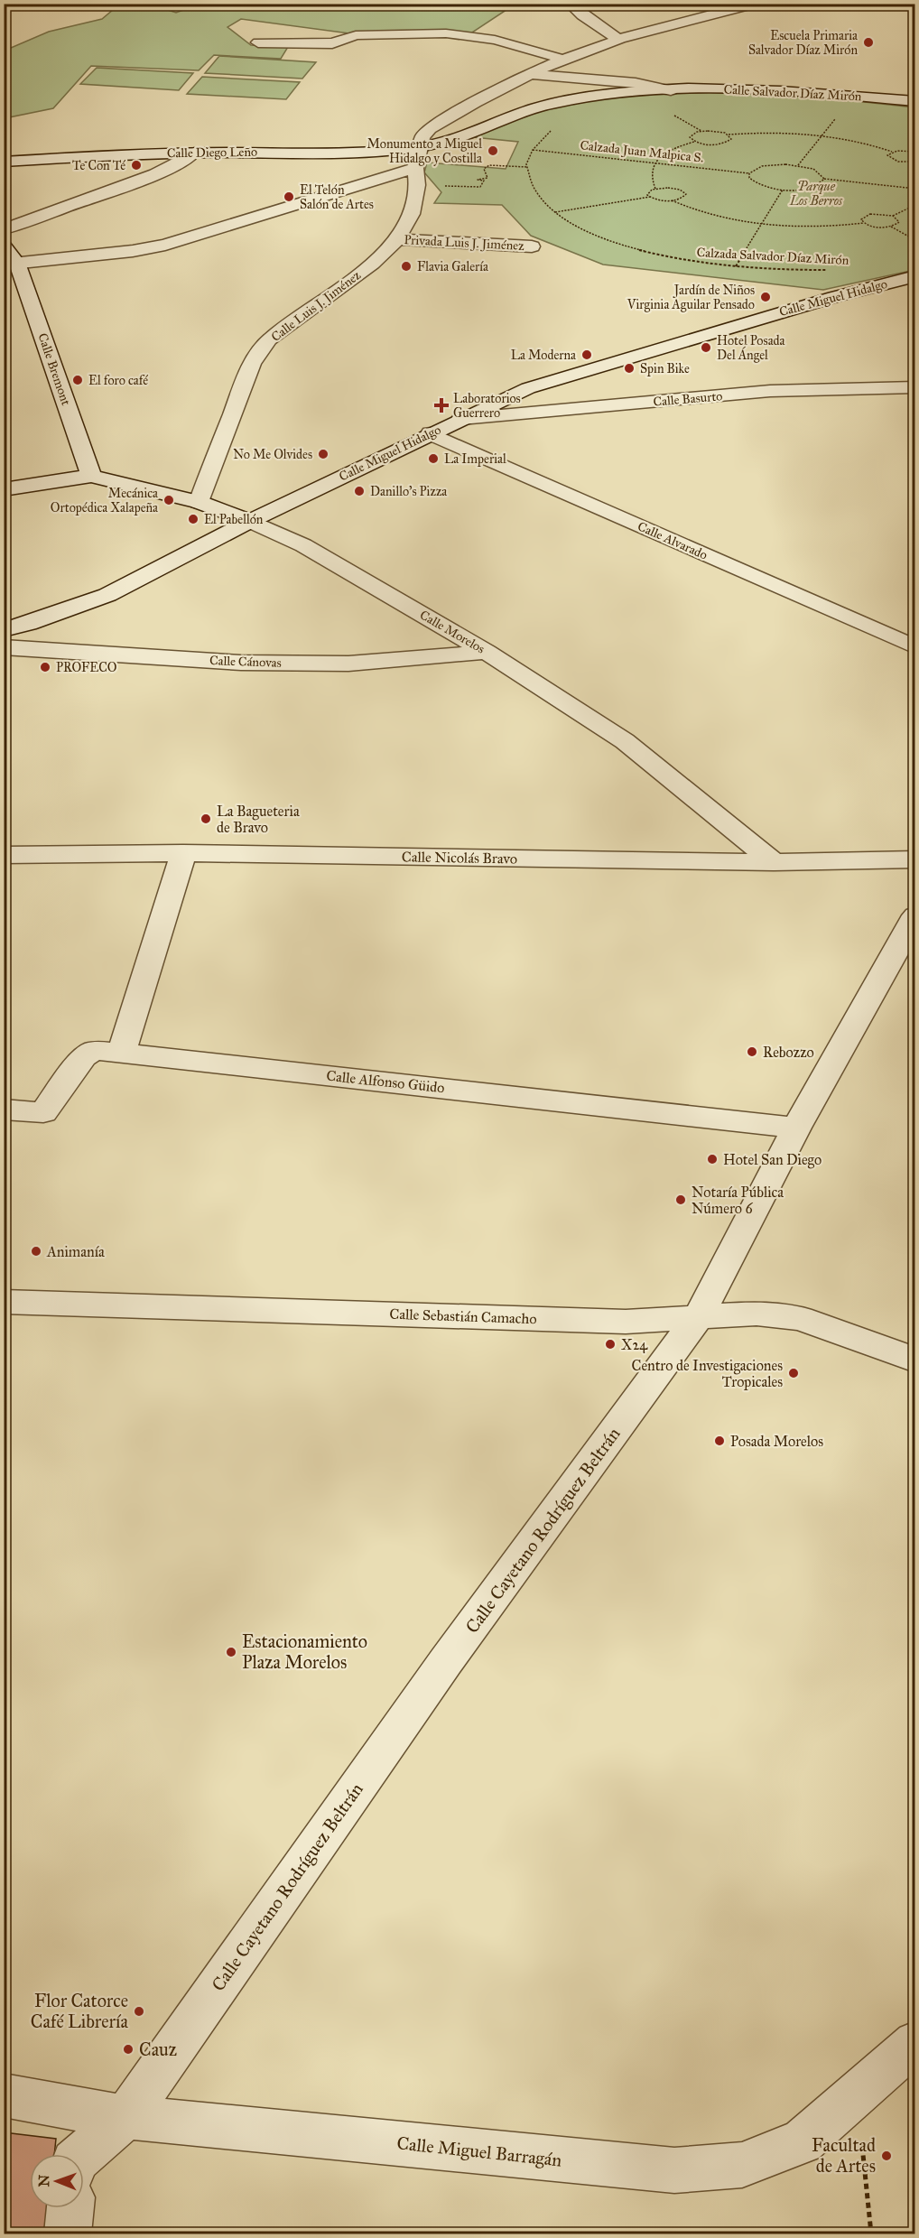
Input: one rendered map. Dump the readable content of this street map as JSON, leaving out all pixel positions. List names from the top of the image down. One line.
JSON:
{"streets":{"street":["Calle Salvador Díaz Mirón","Calle Diego Leño","Privada Luis J. Jiménez","Calle Miguel Hidalgo","Calle Luis J. Jiménez","Calle Bremont","Calle Basurto","Calle Alvarado","Calle Morelos","Calle Cánovas","Calle Nicolás Bravo","Calle Alfonso Güido","Calle Sebastián Camacho","Calle Cayetano Rodríguez Beltrán","Calle Miguel Barragán"],"path":["Calzada Juan Malpica S.","Calzada Salvador Díaz Mirón"]},"crossings":[["Calle Salvador Díaz Mirón","Calle Diego Leño"],["Calle Salvador Díaz Mirón","Calle Luis J. Jiménez"],["Calle Diego Leño","Calle Luis J. Jiménez"],["Privada Luis J. Jiménez","Calle Luis J. Jiménez"],["Calle Miguel Hidalgo","Calle Basurto"],["Calle Miguel Hidalgo","Calle Alvarado"],["Calle Miguel Hidalgo","Calle Morelos"],["Calle Luis J. Jiménez","Calle Morelos"],["Calle Bremont","Calle Morelos"],["Calle Morelos","Calle Cánovas"],["Calle Morelos","Calle Nicolás Bravo"],["Calle Alfonso Güido","Calle Cayetano Rodríguez Beltrán"],["Calle Sebastián Camacho","Calle Cayetano Rodríguez Beltrán"],["Calle Cayetano Rodríguez Beltrán","Calle Miguel Barragán"]],"parks":["Parque Los Berros"],"places":{"other":["Escuela Primaria Salvador Díaz Mirón","Monumento a Miguel Hidalgo y Costilla","Te Con Té","El Telón Salón de Artes","Flavia Galería","Jardín de Niños Virginia Aguilar Pensado","Hotel Posada Del Ángel","La Moderna","Spin Bike","El foro café","No Me Olvides","La Imperial","Danillo's Pizza","Mecánica Ortopédica Xalapeña","El Pabellón","PROFECO","La Bagueteria de Bravo","Rebozzo","Hotel San Diego","Notaría Pública Número 6","Animanía","X24","Centro de Investigaciones Tropicales","Posada Morelos","Estacionamiento Plaza Morelos","Flor Catorce Café Librería","Cauz","Facultad de Artes"],"health":["Laboratorios Guerrero"]},"north":"left"}
